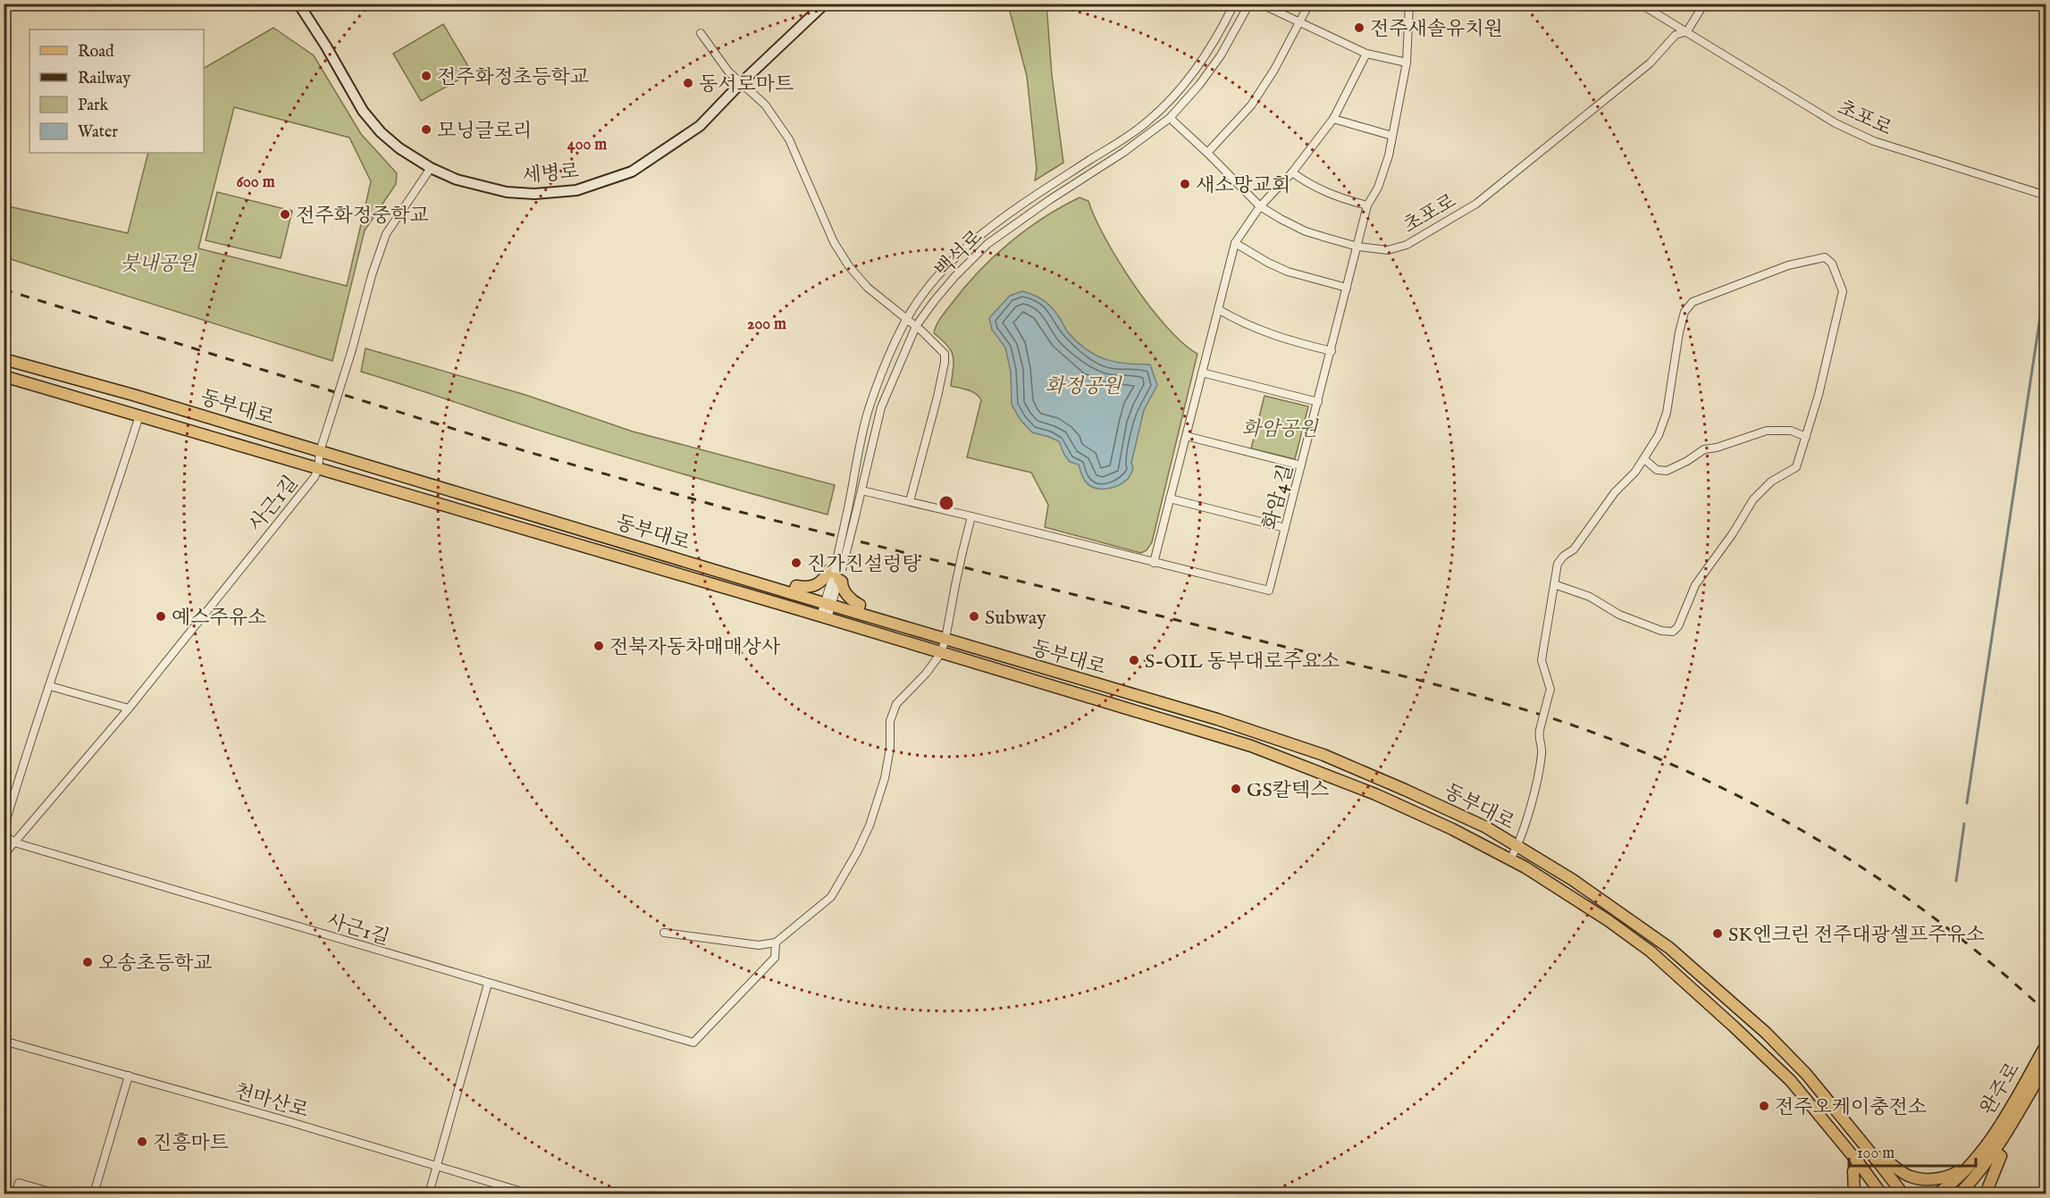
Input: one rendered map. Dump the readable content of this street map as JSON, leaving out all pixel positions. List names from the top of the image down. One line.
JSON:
{"streets":{"main road":["동부대로","완주로"],"street":["초포로","세병로","백석로","화암4길","사근1길","천마산로"]},"crossings":[["초포로","백석로"],["초포로","화암4길"],["세병로","사근1길"],["백석로","동부대로"],["백석로","화암4길"],["동부대로","사근1길"]],"parks":["붓내공원","화정공원","화암공원"],"places":["전주새솔유치원","전주화정초등학교","동서로마트","모닝글로리","새소망교회","전주화정중학교","진가진설렁탕","예스주유소","Subway","전북자동차매매상사","S-OIL 동부대로주요소","GS칼텍스","SK엔크린 전주대광셀프주유소","오송초등학교","전주오케이충전소","진흥마트"],"legend":["Road","Railway","Park","Water"],"scale_bar":"100 m","rings":["400 m","600 m","200 m"]}
